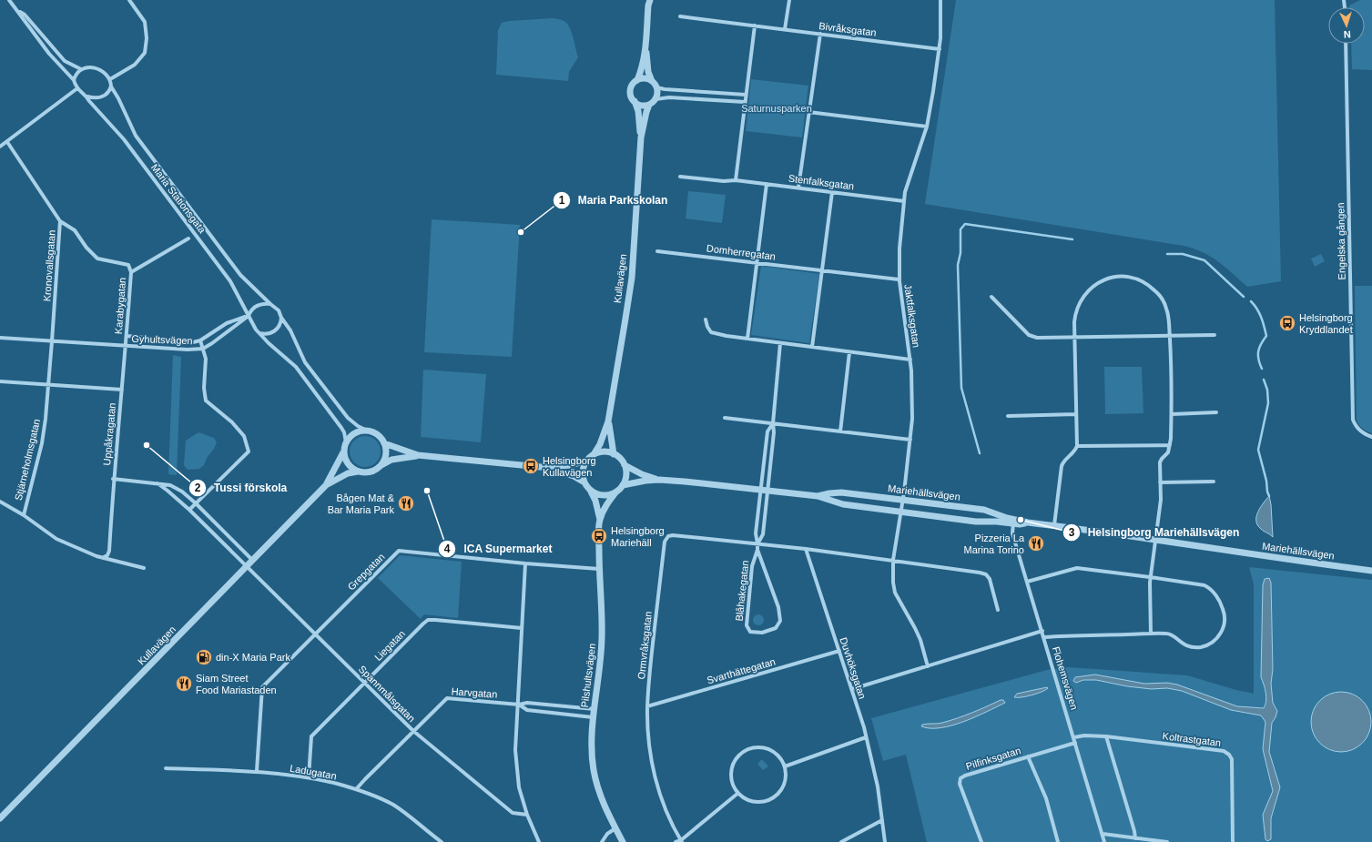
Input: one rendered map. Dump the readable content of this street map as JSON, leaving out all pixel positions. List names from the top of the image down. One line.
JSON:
{"streets":{"street":["Bivråksgatan","Stenfalksgatan","Maria Stationsgata","Engelska gången","Domherregatan","Kronovallsgatan","Kullavägen","Karabygatan","Jaktfalksgatan","Gyhultsvägen","Uppåkragatan","Stjärneholmsgatan","Mariehällsvägen","Grepgatan","Blåhakegatan","Liegatan","Ormvråksgatan","Duvhöksgatan","Svarthättegatan","Pilshultsvägen","Flohemsvägen","Harvgatan","Spannmålsgatan","Koltrastgatan","Pilfinksgatan","Ladugatan"]},"crossings":[["Bivråksgatan","Jaktfalksgatan"],["Stenfalksgatan","Jaktfalksgatan"],["Maria Stationsgata","Kullavägen"],["Maria Stationsgata","Gyhultsvägen"],["Domherregatan","Jaktfalksgatan"],["Kronovallsgatan","Karabygatan"],["Kronovallsgatan","Gyhultsvägen"],["Kronovallsgatan","Stjärneholmsgatan"],["Kullavägen","Uppåkragatan"],["Kullavägen","Mariehällsvägen"],["Kullavägen","Pilshultsvägen"],["Kullavägen","Spannmålsgatan"],["Karabygatan","Gyhultsvägen"],["Karabygatan","Uppåkragatan"],["Jaktfalksgatan","Mariehällsvägen"],["Gyhultsvägen","Uppåkragatan"],["Gyhultsvägen","Stjärneholmsgatan"],["Uppåkragatan","Spannmålsgatan"],["Mariehällsvägen","Pilshultsvägen"],["Mariehällsvägen","Flohemsvägen"],["Grepgatan","Pilshultsvägen"],["Grepgatan","Spannmålsgatan"],["Grepgatan","Ladugatan"],["Blåhakegatan","Ormvråksgatan"],["Liegatan","Spannmålsgatan"],["Liegatan","Ladugatan"],["Ormvråksgatan","Svarthättegatan"],["Duvhöksgatan","Svarthättegatan"],["Pilshultsvägen","Harvgatan"],["Flohemsvägen","Koltrastgatan"],["Flohemsvägen","Pilfinksgatan"],["Harvgatan","Spannmålsgatan"],["Harvgatan","Ladugatan"]],"parks":["Saturnusparken"],"places":{"other":["Maria Parkskolan","Tussi förskola","ICA Supermarket","Helsingborg Mariehällsvägen"],"bus stop":["Helsingborg Kryddlandet","Helsingborg Kullavägen","Helsingborg Mariehäll"],"restaurant":["Bågen Mat & Bar Maria Park","Pizzeria La Marina Torino","Siam Street Food Mariastaden"],"fuel station":["din-X Maria Park"]},"north":"bottom"}
